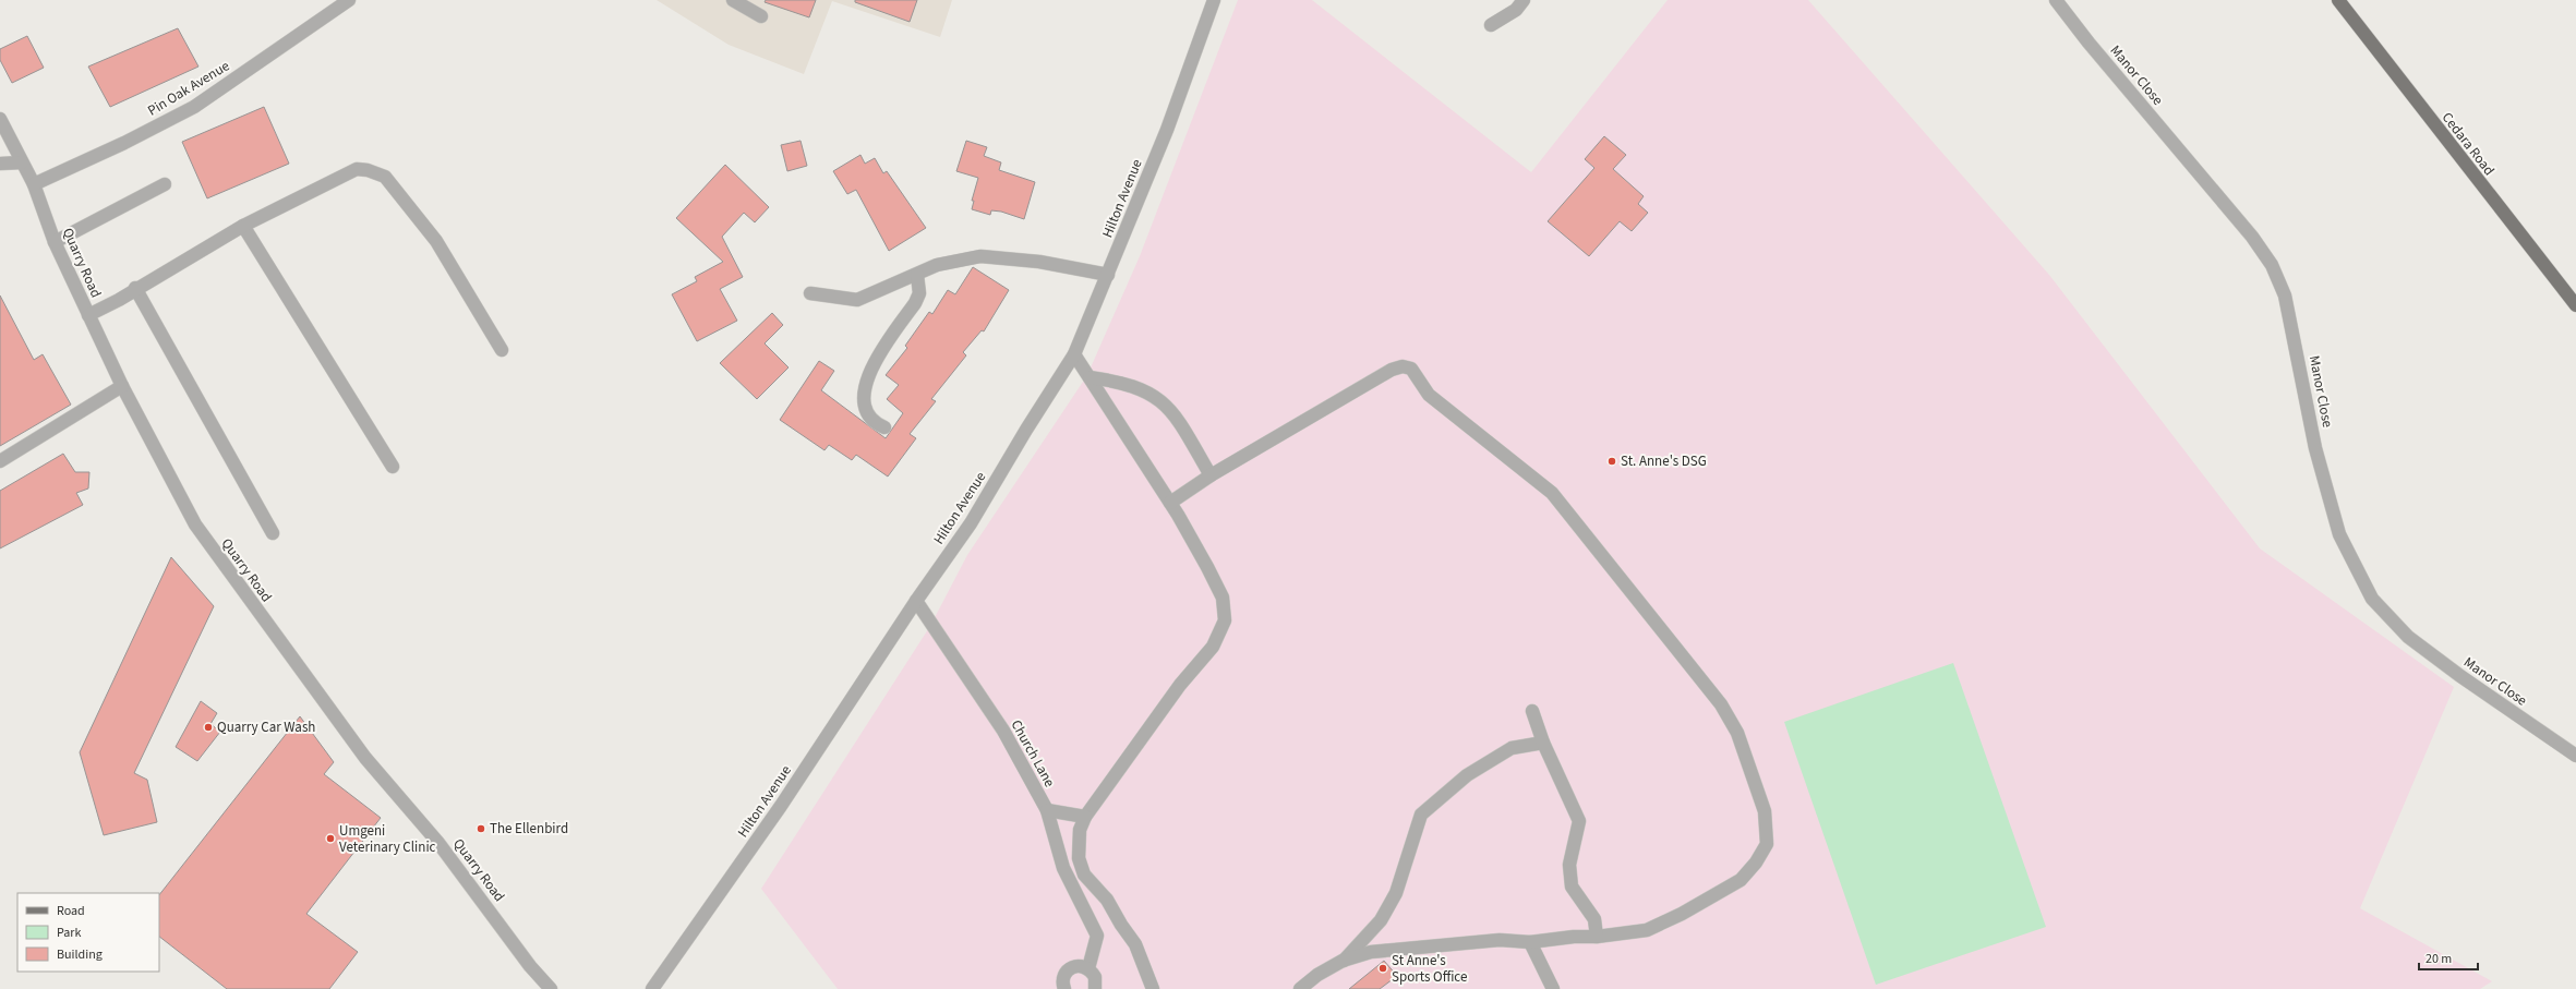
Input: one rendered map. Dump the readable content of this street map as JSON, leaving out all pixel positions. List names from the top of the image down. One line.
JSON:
{"streets":{"main road":["Cedara Road"],"street":["Manor Close","Pin Oak Avenue","Hilton Avenue","Quarry Road","Church Lane"]},"crossings":[["Pin Oak Avenue","Quarry Road"],["Hilton Avenue","Church Lane"]],"places":["St. Anne's DSG","Quarry Car Wash","The Ellenbird","Umgeni Veterinary Clinic","St Anne's Sports Office"],"legend":["Road","Park","Building"],"scale_bar":"20 m"}
